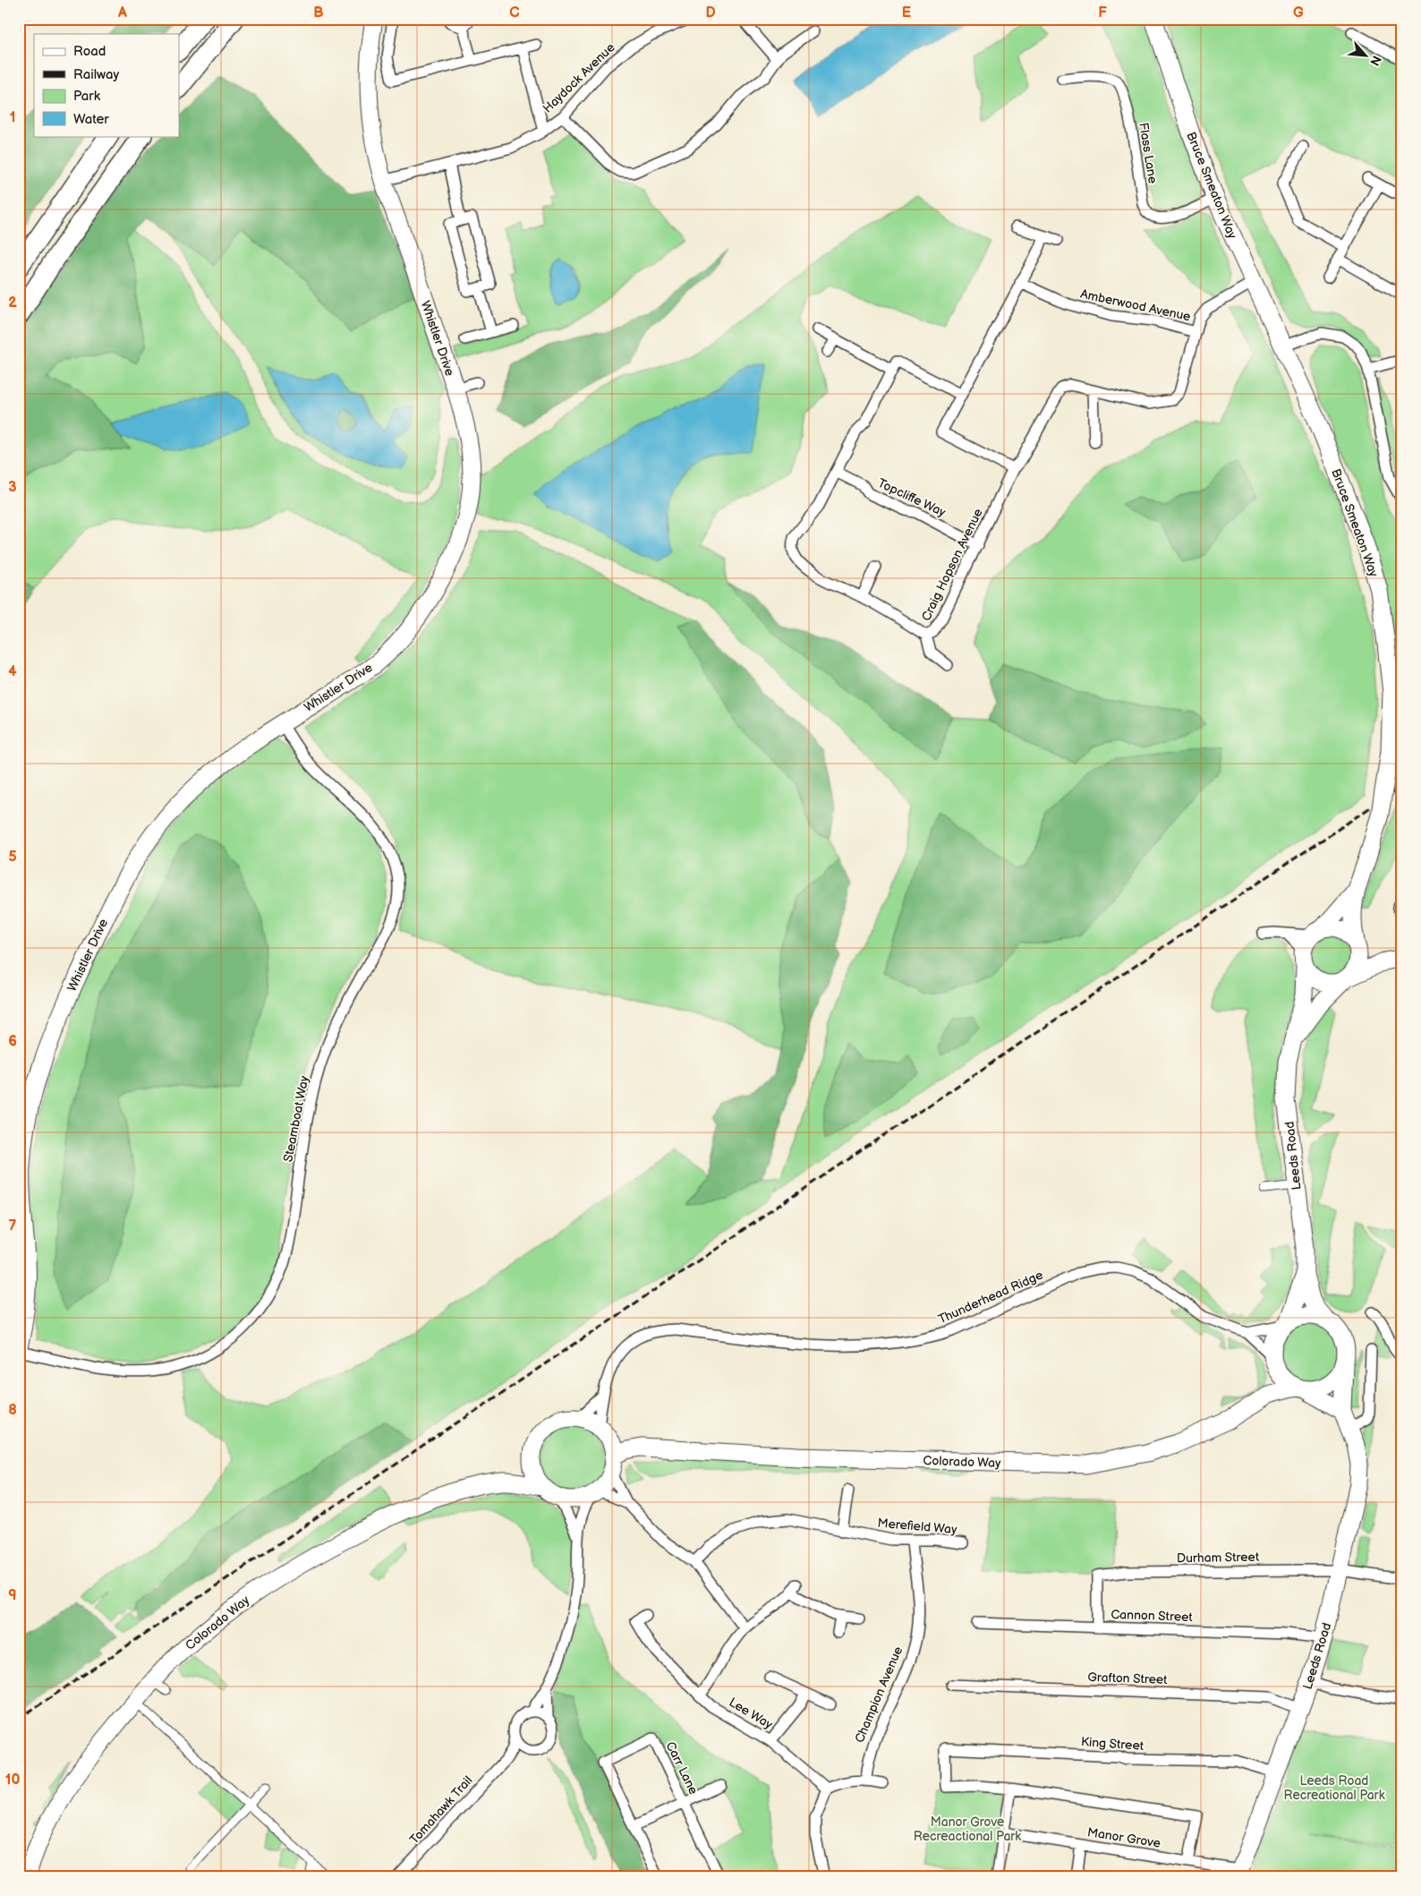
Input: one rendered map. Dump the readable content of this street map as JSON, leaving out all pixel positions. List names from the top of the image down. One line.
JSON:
{"streets":{"main road":["Bruce Smeaton Way","Whistler Drive","Leeds Road","Colorado Way"],"street":["Haydock Avenue","Flass Lane","Amberwood Avenue","Topcliffe Way","Craig Hopson Avenue","Steamboat Way","Thunderhead Ridge","Merefield Way","Durham Street","Cannon Street","Grafton Street","Champion Avenue","Lee Way","King Street","Carr Lane","Tomahawk Trail","Manor Grove"]},"crossings":[["Haydock Avenue","Whistler Drive"],["Flass Lane","Bruce Smeaton Way"],["Bruce Smeaton Way","Craig Hopson Avenue"],["Bruce Smeaton Way","Leeds Road"],["Amberwood Avenue","Craig Hopson Avenue"],["Whistler Drive","Steamboat Way"],["Topcliffe Way","Craig Hopson Avenue"],["Leeds Road","Thunderhead Ridge"],["Leeds Road","Colorado Way"],["Leeds Road","Durham Street"],["Leeds Road","Cannon Street"],["Leeds Road","Grafton Street"],["Leeds Road","King Street"],["Leeds Road","Manor Grove"],["Thunderhead Ridge","Colorado Way"],["Thunderhead Ridge","Tomahawk Trail"],["Colorado Way","Tomahawk Trail"],["Merefield Way","Champion Avenue"],["Durham Street","Cannon Street"]],"parks":["Leeds Road Recreational Park","Manor Grove Recreactional Park"],"legend":["Road","Railway","Park","Water"],"north":"bottom right","grid":{"columns":["A","B","C","D","E","F","G"],"rows":["1","2","3","4","5","6","7","8","9","10"]}}
